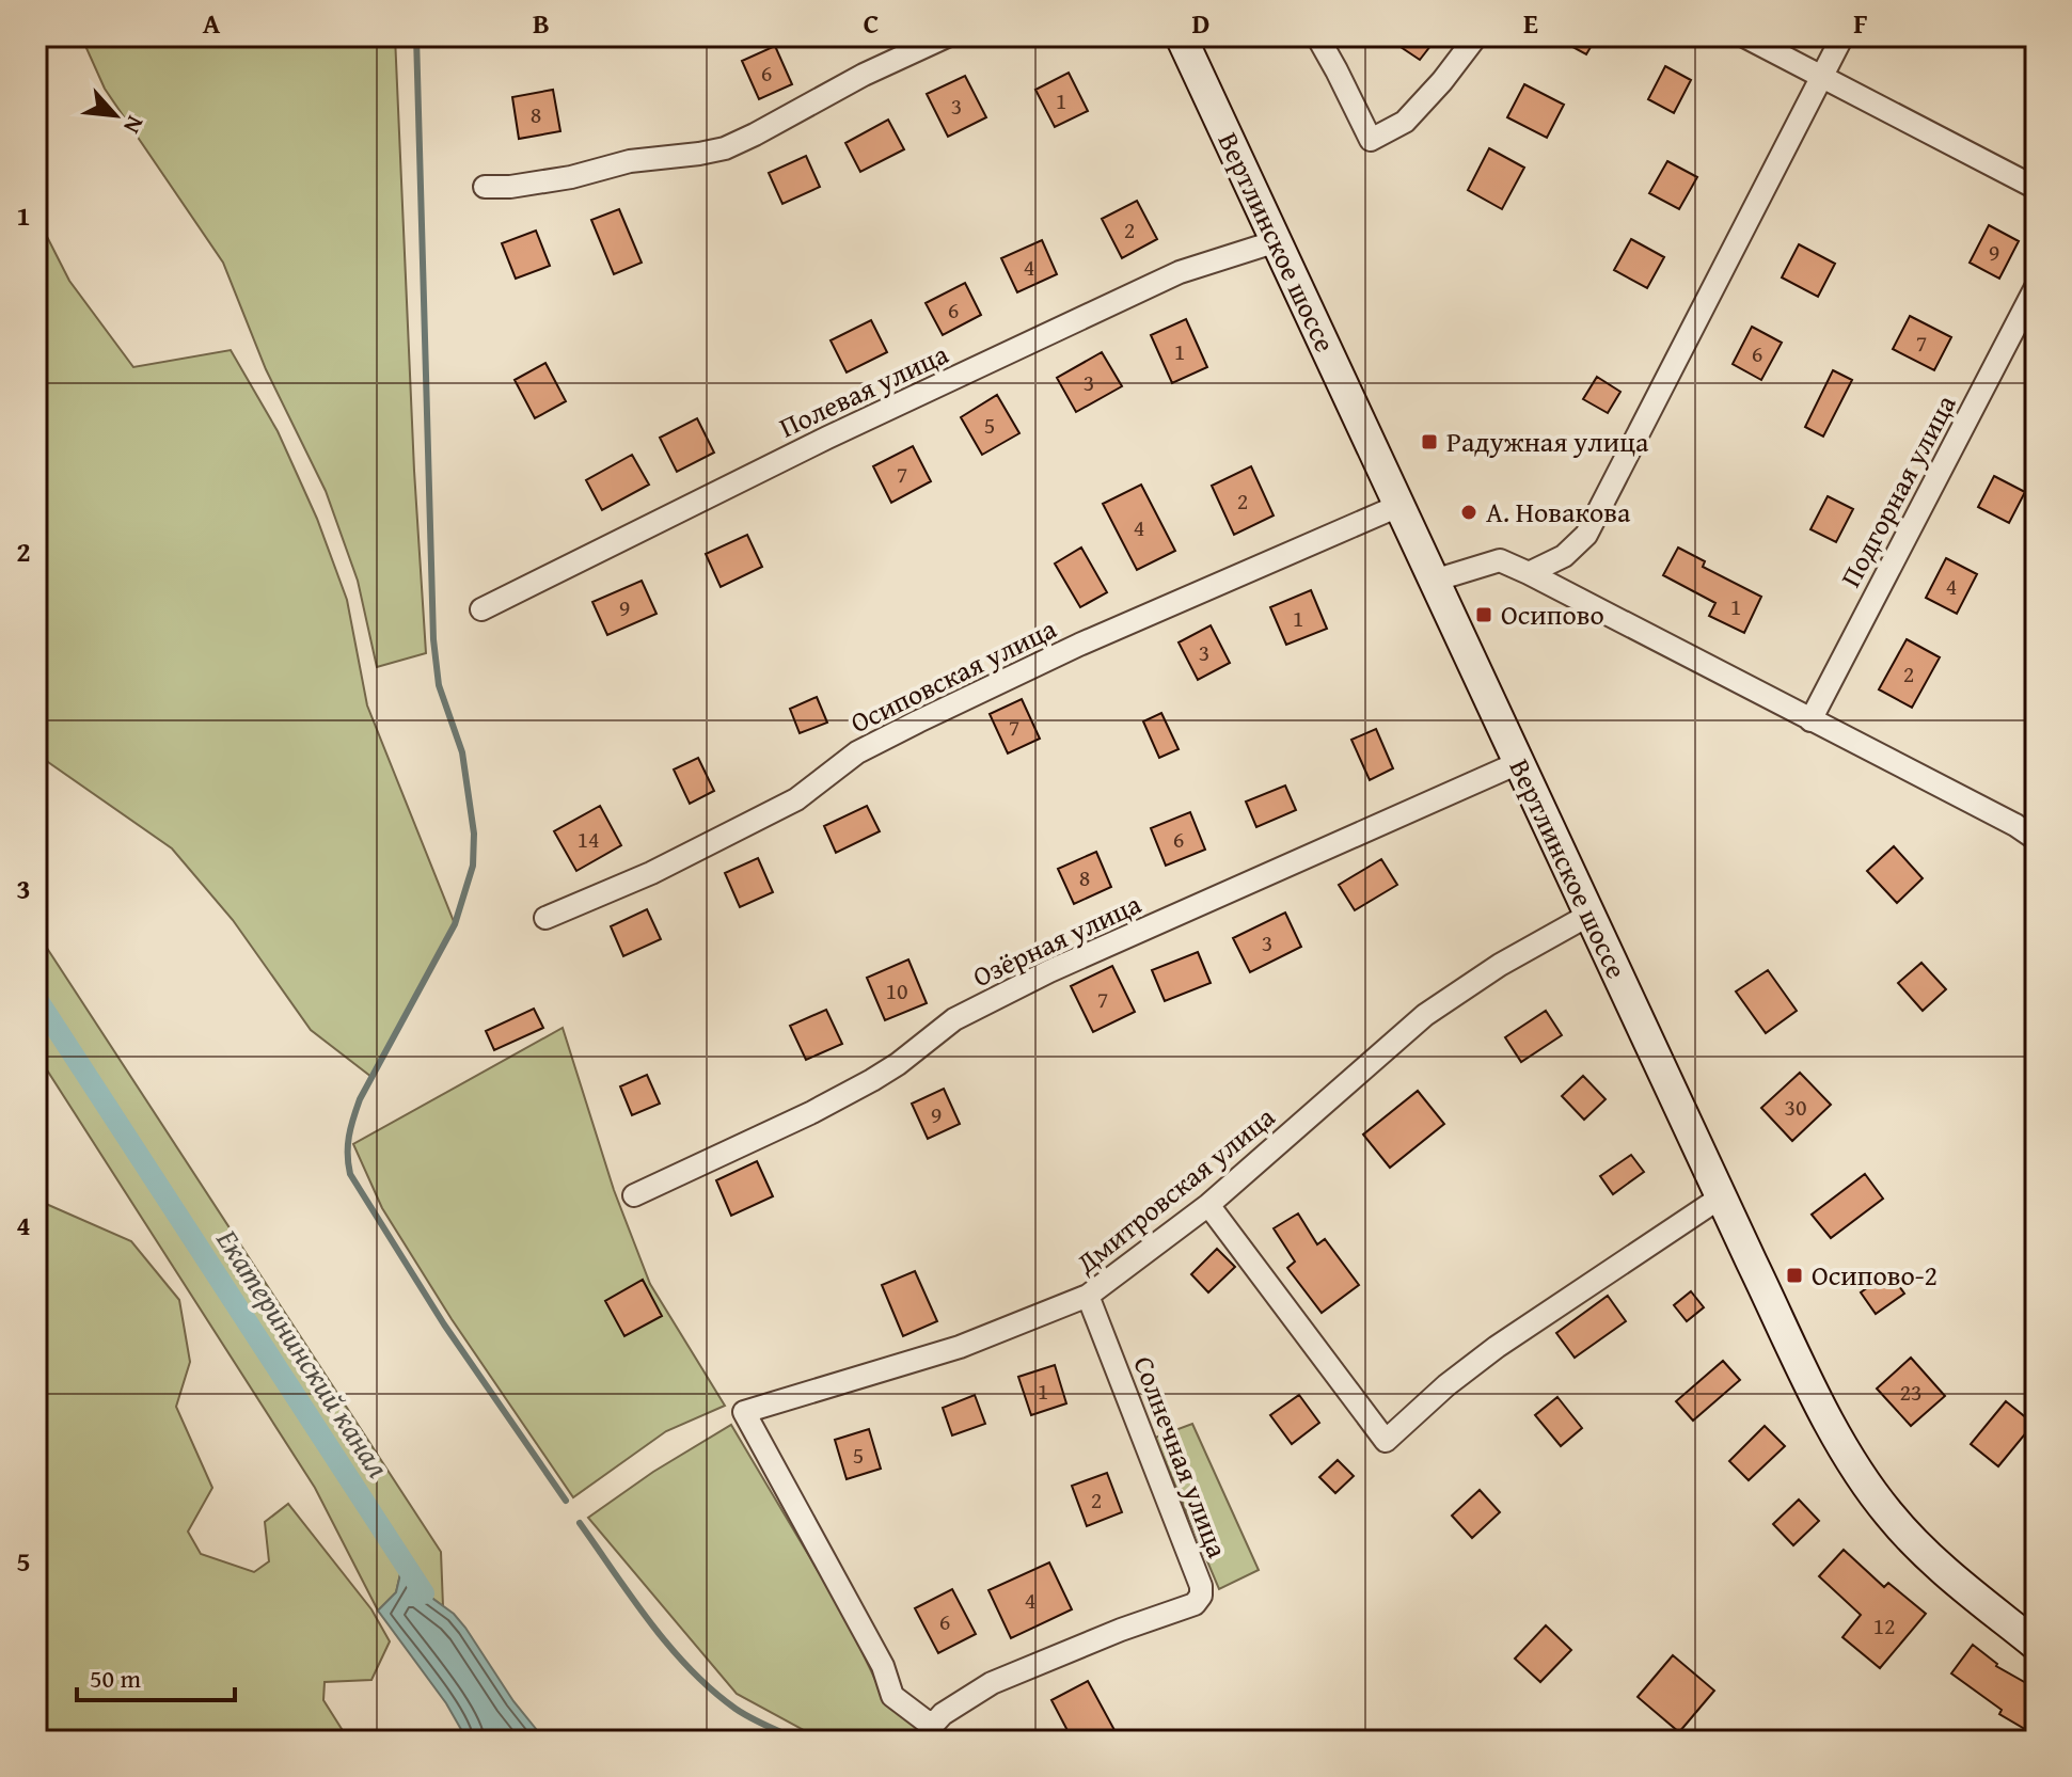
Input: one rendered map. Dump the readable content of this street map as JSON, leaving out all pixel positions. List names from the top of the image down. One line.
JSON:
{"streets":{"main road":["Вертлинское шоссе"],"street":["Полевая улица","Подгорная улица","Осиповская улица","Озёрная улица","Дмитровская улица","Солнечная улица"]},"crossings":[["Вертлинское шоссе","Полевая улица"],["Вертлинское шоссе","Осиповская улица"],["Вертлинское шоссе","Озёрная улица"],["Вертлинское шоссе","Дмитровская улица"],["Дмитровская улица","Солнечная улица"]],"water":["Екатерининский канал"],"places":{"transit":["Радужная улица","Осипово","Осипово-2"],"other":["А. Новакова"]},"house_numbers":["6","1","3","8","2","9","4","6","7","1","6","3","5","7","2","4","4","1","9","1","3","2","7","14","6","8","3","10","7","30","9","1","23","5","2","4","6","12"],"scale_bar":"50 m","north":"bottom right","grid":{"columns":["A","B","C","D","E","F"],"rows":["1","2","3","4","5"]}}
